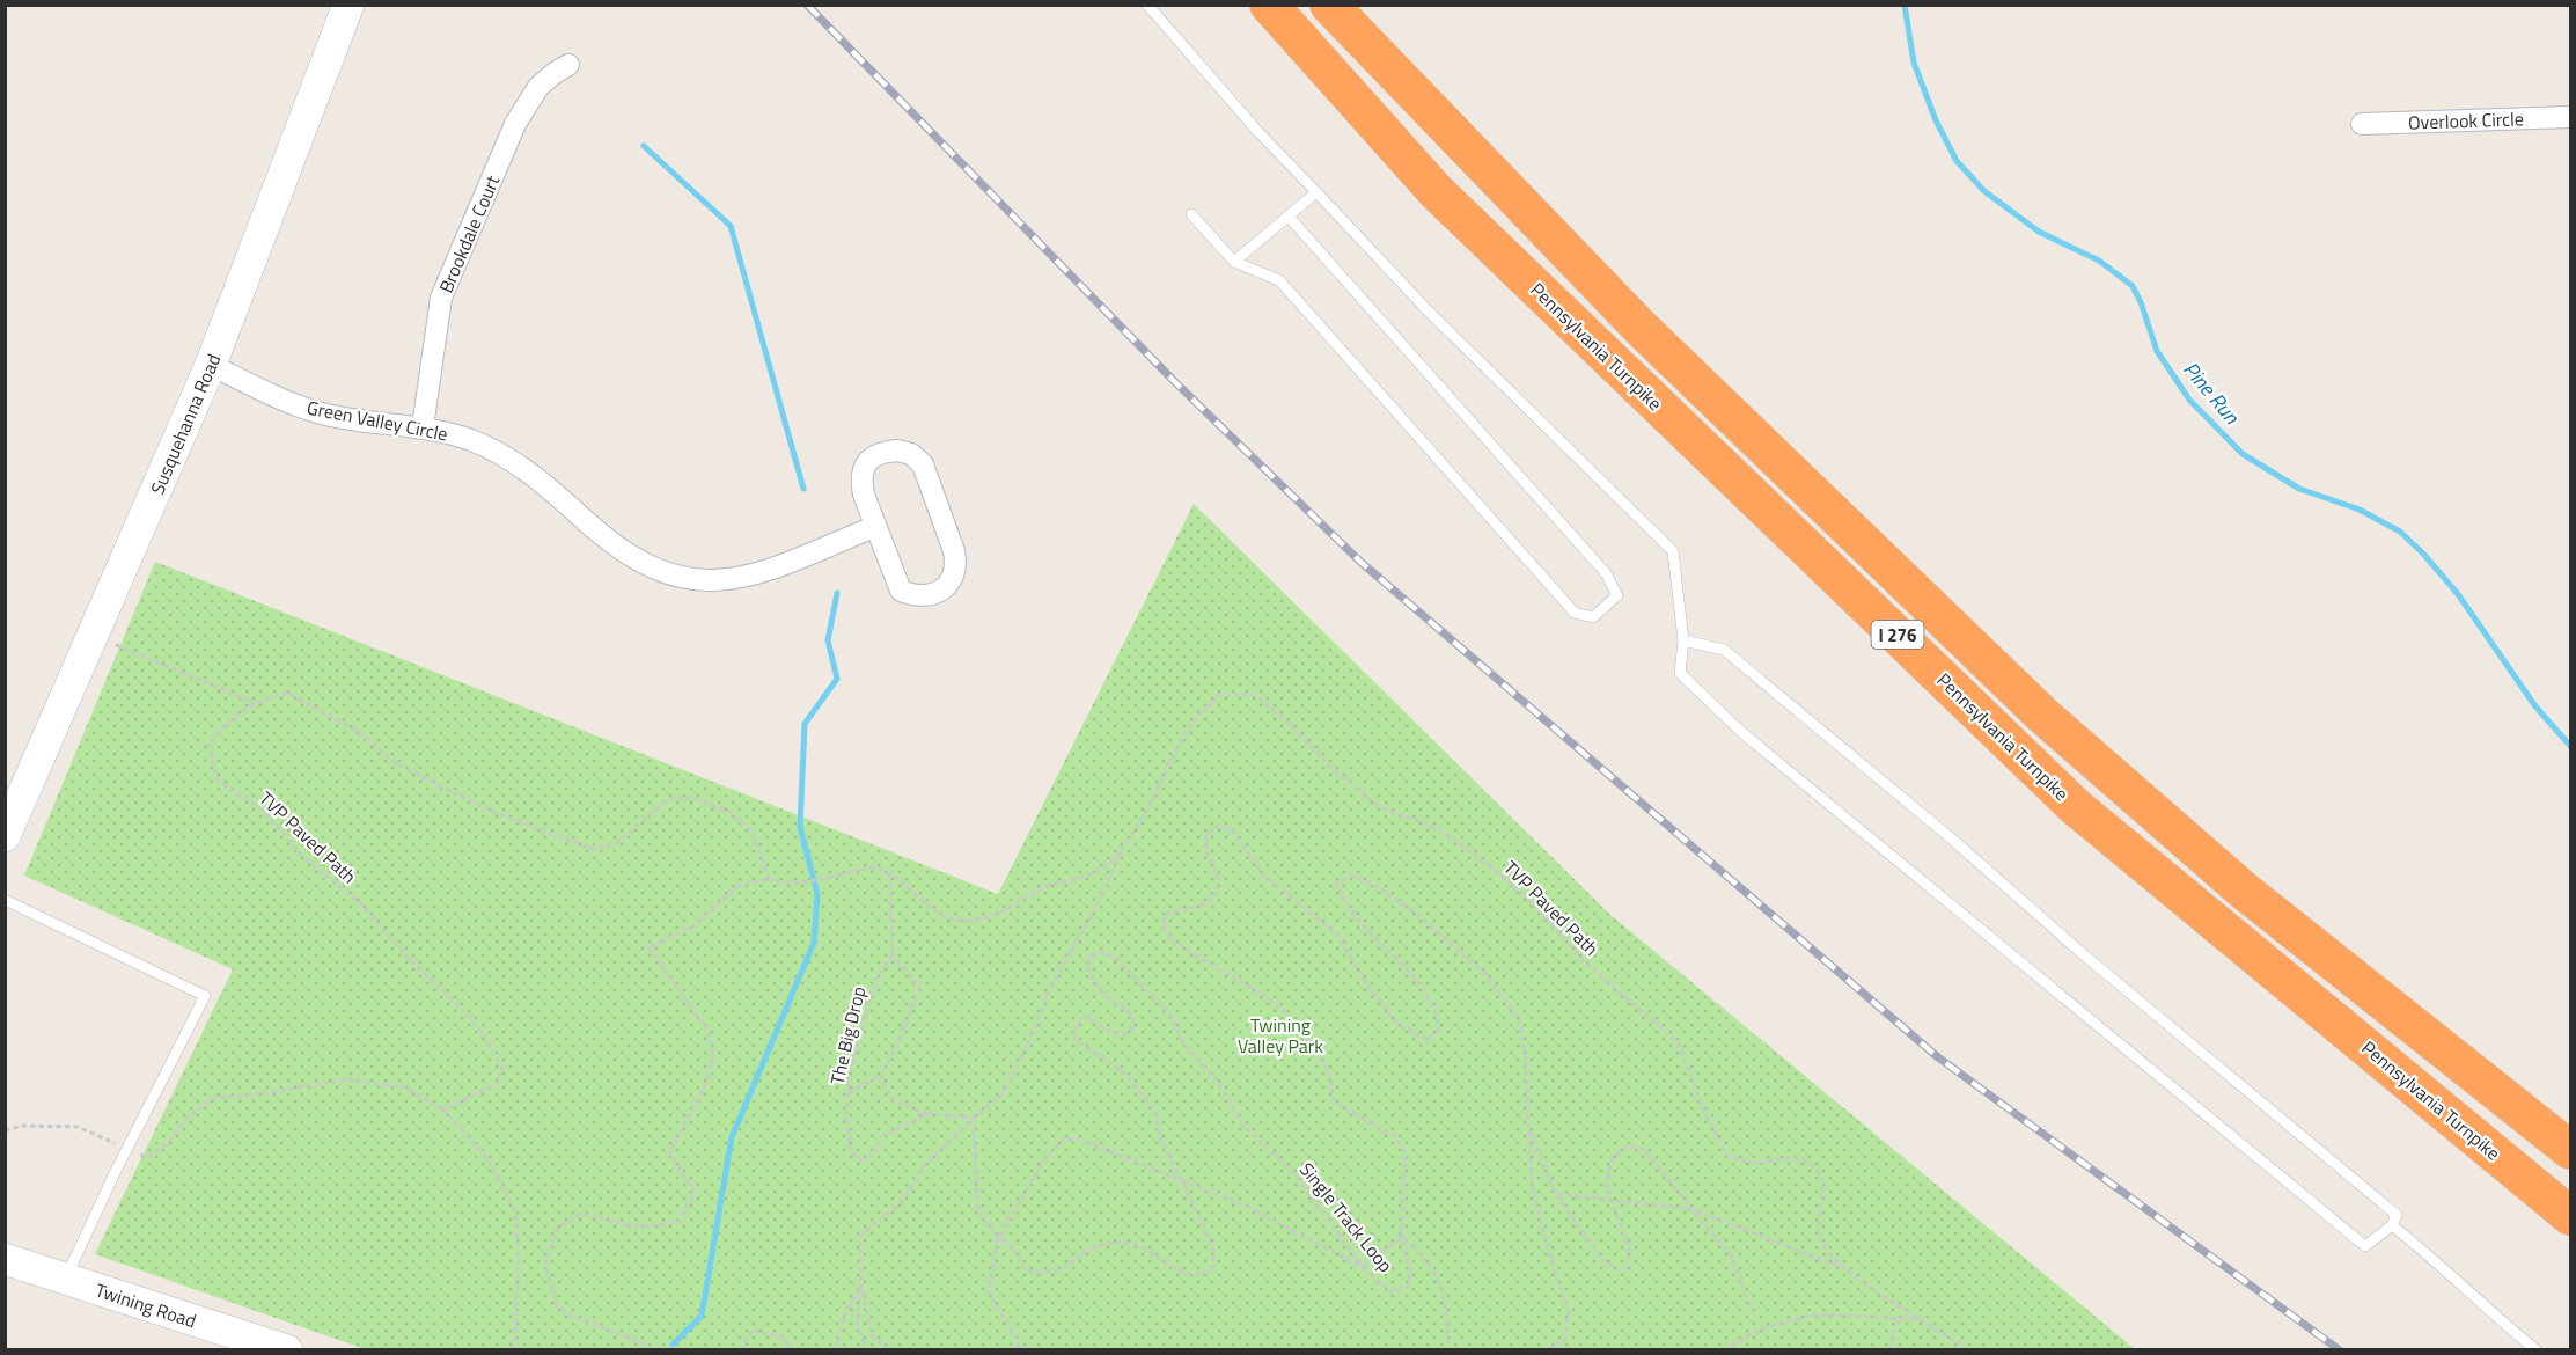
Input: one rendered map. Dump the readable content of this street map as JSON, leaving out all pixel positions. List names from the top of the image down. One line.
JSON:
{"streets":{"highway":["Pennsylvania Turnpike","I 276"],"main road":["Susquehanna Road","Twining Road"],"street":["Overlook Circle","Brookdale Court","Green Valley Circle"],"path":["TVP Paved Path","The Big Drop","Single Track Loop"]},"crossings":[["Brookdale Court","Green Valley Circle"],["Green Valley Circle","Susquehanna Road"]],"water":["Pine Run"],"parks":["Twining Valley Park"]}
